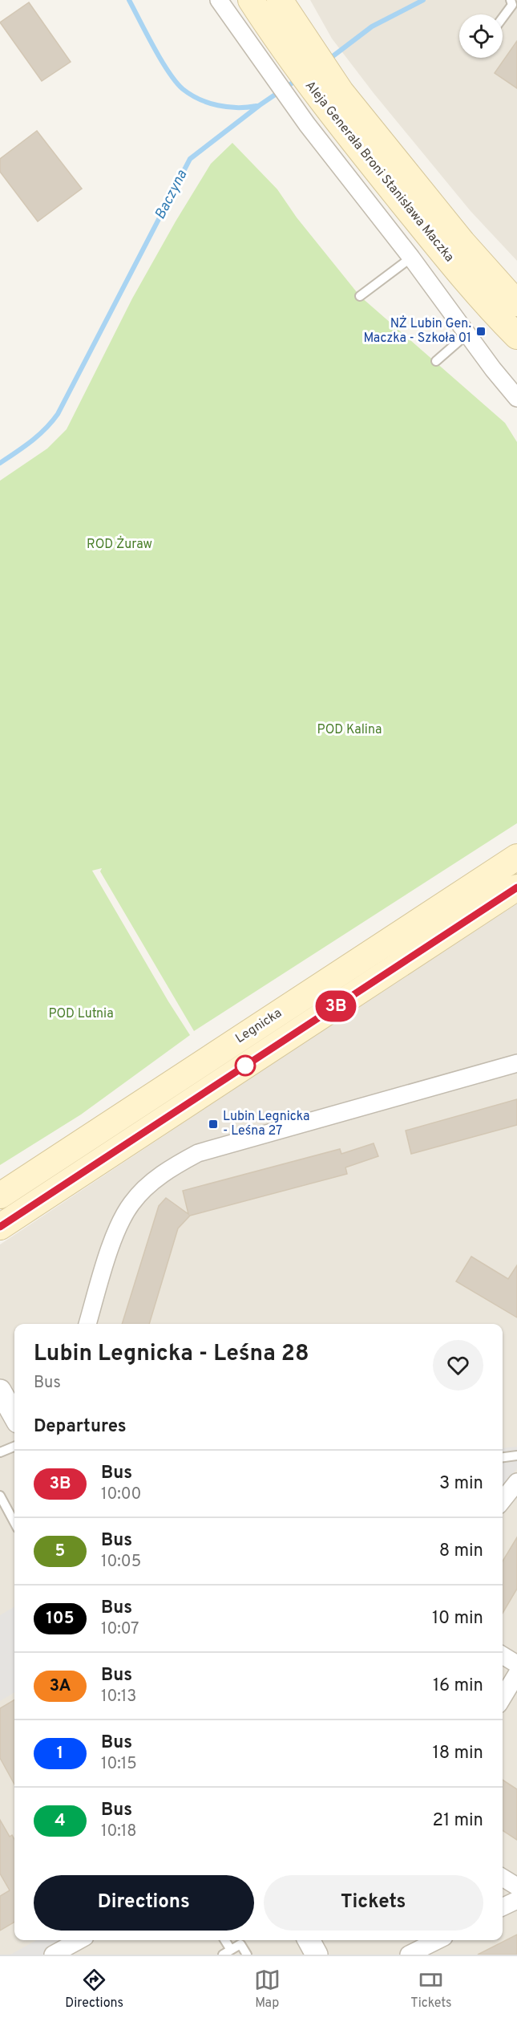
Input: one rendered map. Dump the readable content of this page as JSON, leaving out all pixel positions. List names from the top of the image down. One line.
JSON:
{"streets":{"main road":["Aleja Generała Broni Stanisława Maczka","Legnicka"]},"water":["Baczyna"],"parks":["ROD Żuraw","POD Kalina","POD Lutnia"],"places":{"transit":["NŻ Lubin Gen. Maczka - Szkoła 01","Lubin Legnicka - Leśna 27"]},"lines":["bus line 3B"],"page":{"on_map":"3B","heading":[["Lubin Legnicka - Leśna 28","Bus"],"Departures"],"list":[{"mark":"3B","name":"Bus","note":"10:00","value":"3 min"},{"mark":"5","name":"Bus","note":"10:05","value":"8 min"},{"mark":"105","name":"Bus","note":"10:07","value":"10 min"},{"mark":"3A","name":"Bus","note":"10:13","value":"16 min"},{"mark":"1","name":"Bus","note":"10:15","value":"18 min"},{"mark":"4","name":"Bus","note":"10:18","value":"21 min"}],"buttons":["Directions","Tickets"],"tabs":["Directions","Map","Tickets"]}}
